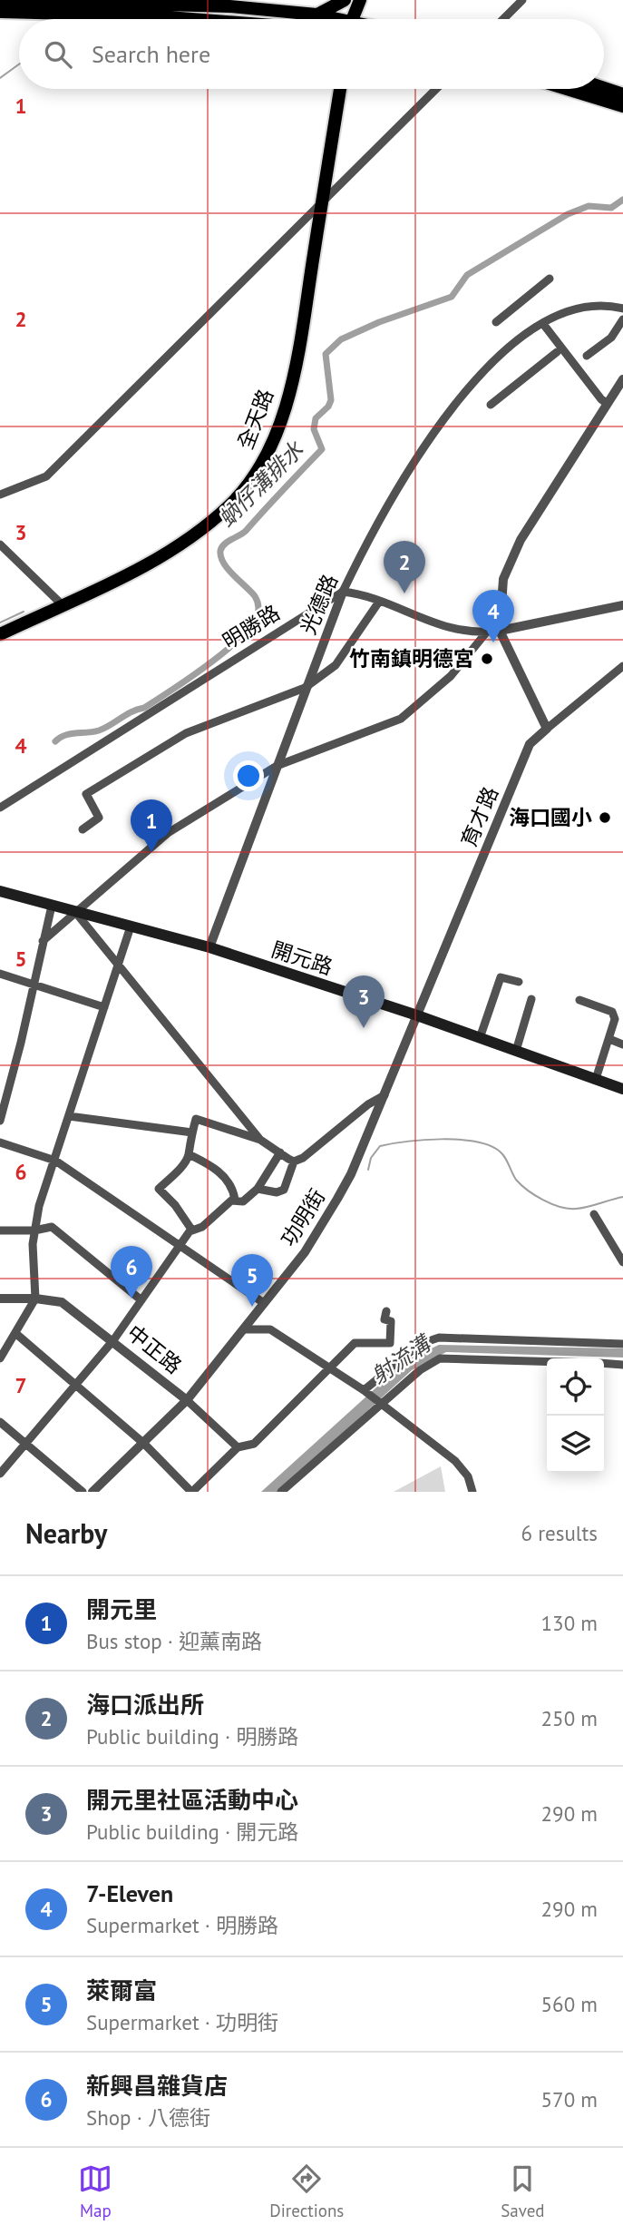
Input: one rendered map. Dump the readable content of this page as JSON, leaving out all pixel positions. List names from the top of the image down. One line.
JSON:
{"streets":{"main road":["全天路","開元路"],"street":["光德路","明勝路","育才路","功明街","中正路"]},"crossings":[["光德路","明勝路"],["光德路","開元路"],["育才路","開元路"],["育才路","功明街"],["開元路","功明街"],["功明街","中正路"]],"water":["蚋仔溝排水","射流溝"],"places":["竹南鎮明德宮","海口國小"],"page":{"search":"Search here","pins":["2","4","1","3","6","5"],"heading":["Nearby","6 results"],"list":[{"mark":"1","name":"開元里","note":"Bus stop · 迎薰南路","value":"130 m"},{"mark":"2","name":"海口派出所","note":"Public building · 明勝路","value":"250 m"},{"mark":"3","name":"開元里社區活動中心","note":"Public building · 開元路","value":"290 m"},{"mark":"4","name":"7-Eleven","note":"Supermarket · 明勝路","value":"290 m"},{"mark":"5","name":"萊爾富","note":"Supermarket · 功明街","value":"560 m"},{"mark":"6","name":"新興昌雜貨店","note":"Shop · 八德街","value":"570 m"}],"nav":["Map","Directions","Saved"]},"grid":{"rows":["1","2","3","4","5","6","7"]}}
